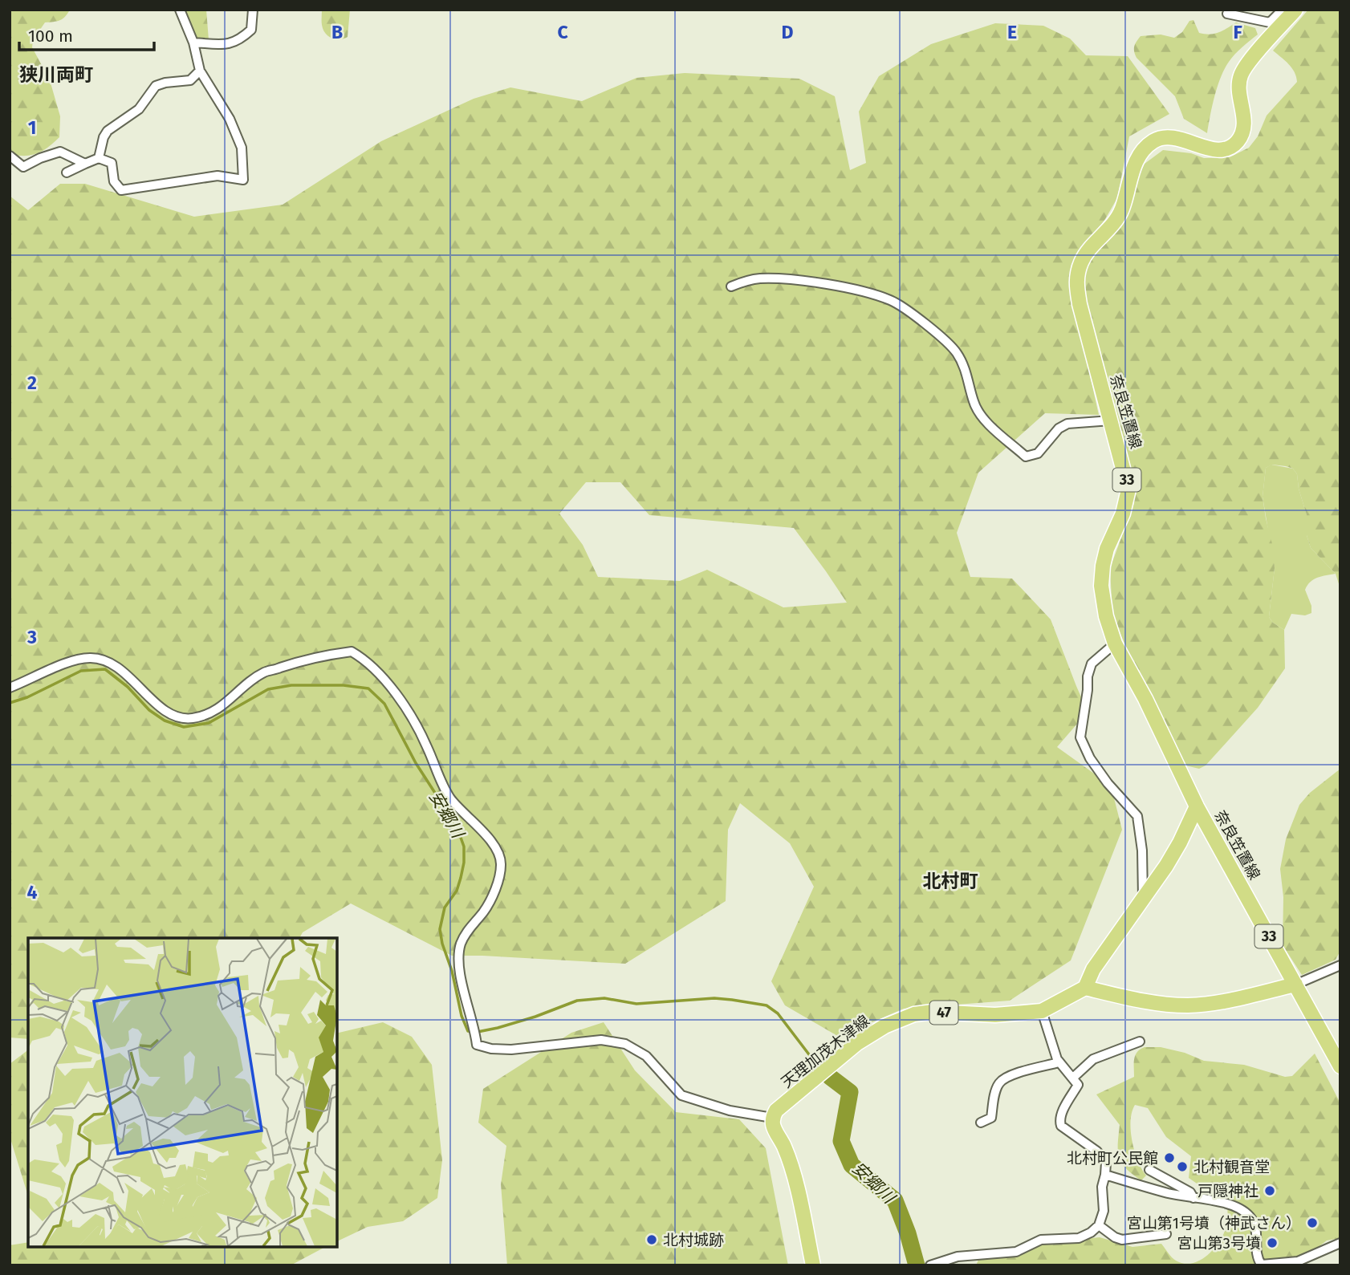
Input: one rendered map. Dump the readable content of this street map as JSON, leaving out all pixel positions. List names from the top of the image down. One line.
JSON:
{"streets":{"main road":["奈良笠置線","33","47","天理加茂木津線"]},"districts":["狭川両町","北村町"],"water":["安郷川"],"places":["北村町公民館","北村観音堂","戸隠神社","宮山第1号墳（神武さん）","北村城跡","宮山第3号墳"],"scale_bar":"100 m","grid":{"columns":["B","C","D","E","F"],"rows":["1","2","3","4"]}}
